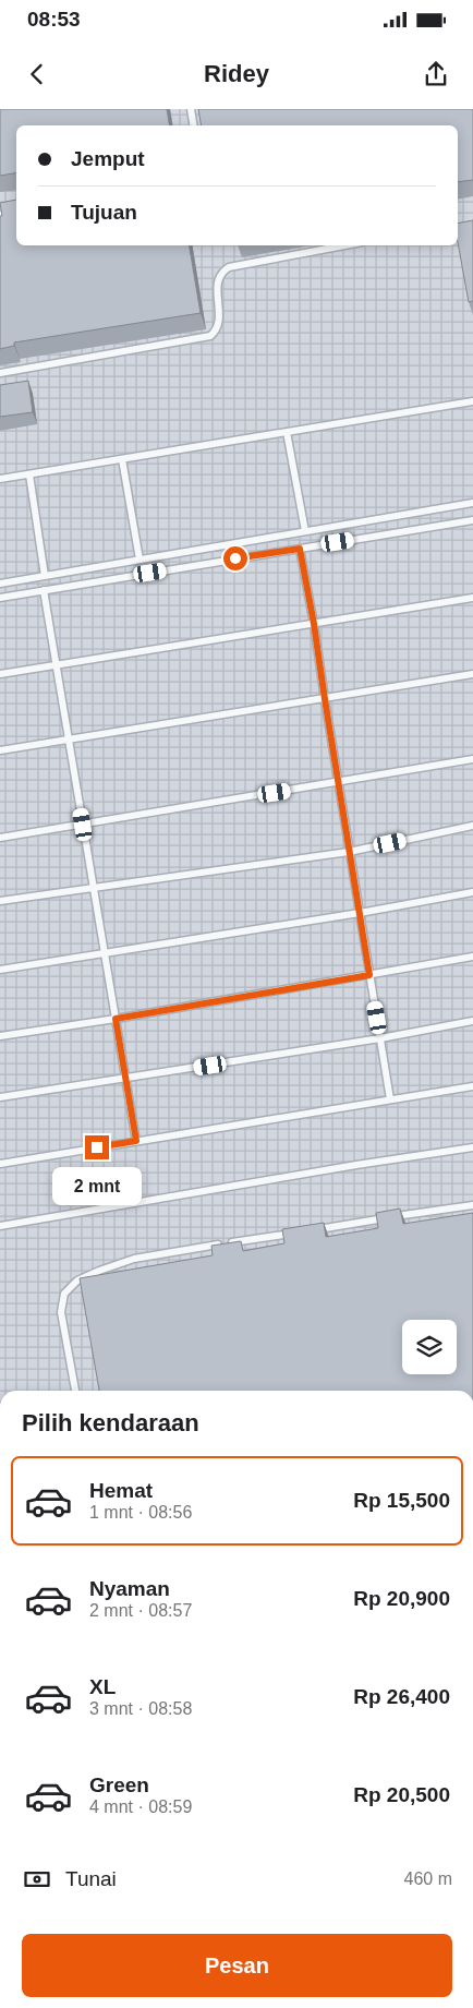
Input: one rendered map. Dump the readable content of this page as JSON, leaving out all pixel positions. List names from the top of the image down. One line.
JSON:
{"page":{"status":"08:53","header":"Ridey","banner":["Jemput","Tujuan"],"bubble":"2 mnt","heading":"Pilih kendaraan","list":[{"name":"Hemat","note":"1 mnt · 08:56","value":"Rp 15,500"},{"name":"Nyaman","note":"2 mnt · 08:57","value":"Rp 20,900"},{"name":"XL","note":"3 mnt · 08:58","value":"Rp 26,400"},{"name":"Green","note":"4 mnt · 08:59","value":"Rp 20,500"}],"pay":["Tunai","460 m"],"buttons":"Pesan"}}
